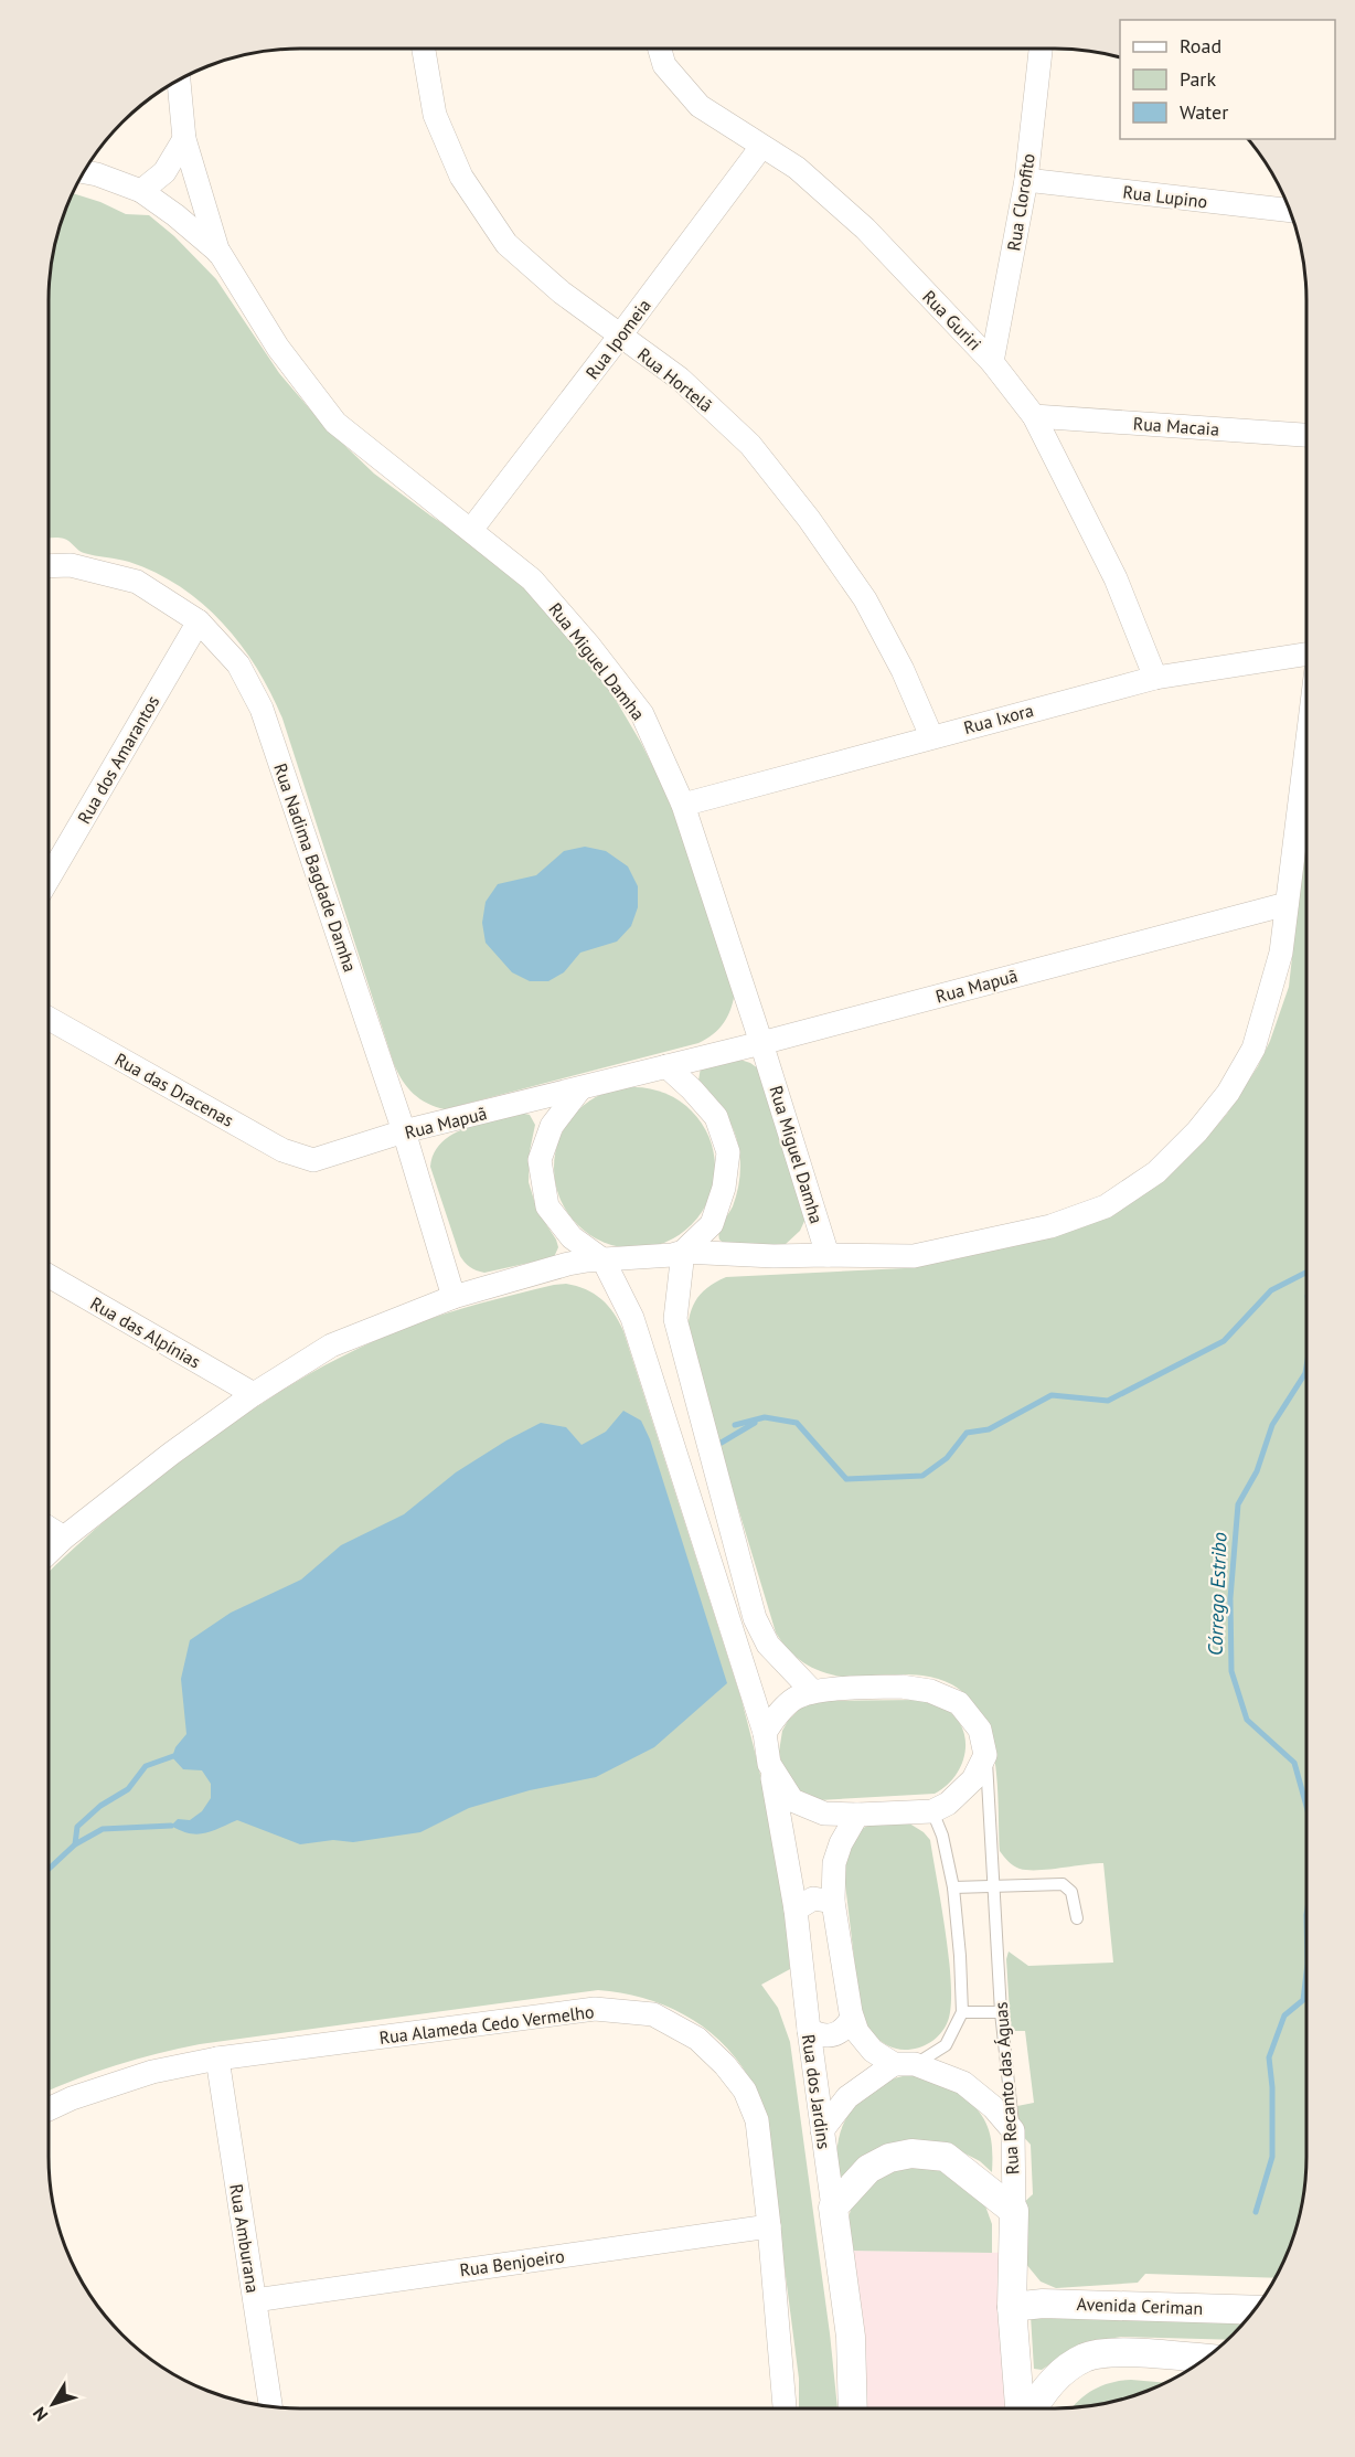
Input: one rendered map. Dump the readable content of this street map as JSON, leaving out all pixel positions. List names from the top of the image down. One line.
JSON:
{"streets":{"street":["Rua Lupino","Rua Clorofito","Rua Guriri","Rua Ipomeia","Rua Hortelã","Rua Macaia","Rua Miguel Damha","Rua Ixora","Rua dos Amarantos","Rua Nadima Bagdade Damha","Rua Mapuã","Rua das Dracenas","Rua das Alpínias","Rua Alameda Cedo Vermelho","Rua Recanto das Águas","Rua dos Jardins","Rua Amburana","Rua Benjoeiro","Avenida Ceriman"]},"crossings":[["Rua Lupino","Rua Clorofito"],["Rua Clorofito","Rua Guriri"],["Rua Guriri","Rua Ipomeia"],["Rua Guriri","Rua Macaia"],["Rua Guriri","Rua Ixora"],["Rua Ipomeia","Rua Hortelã"],["Rua Ipomeia","Rua Miguel Damha"],["Rua Hortelã","Rua Ixora"],["Rua Miguel Damha","Rua Ixora"],["Rua Miguel Damha","Rua Mapuã"],["Rua dos Amarantos","Rua Nadima Bagdade Damha"],["Rua Nadima Bagdade Damha","Rua Mapuã"],["Rua Mapuã","Rua das Dracenas"],["Rua Alameda Cedo Vermelho","Rua Amburana"],["Rua Alameda Cedo Vermelho","Rua Benjoeiro"],["Rua Recanto das Águas","Rua dos Jardins"],["Rua Recanto das Águas","Avenida Ceriman"],["Rua Amburana","Rua Benjoeiro"]],"water":["Córrego Estribo"],"legend":["Road","Park","Water"],"north":"bottom left"}
